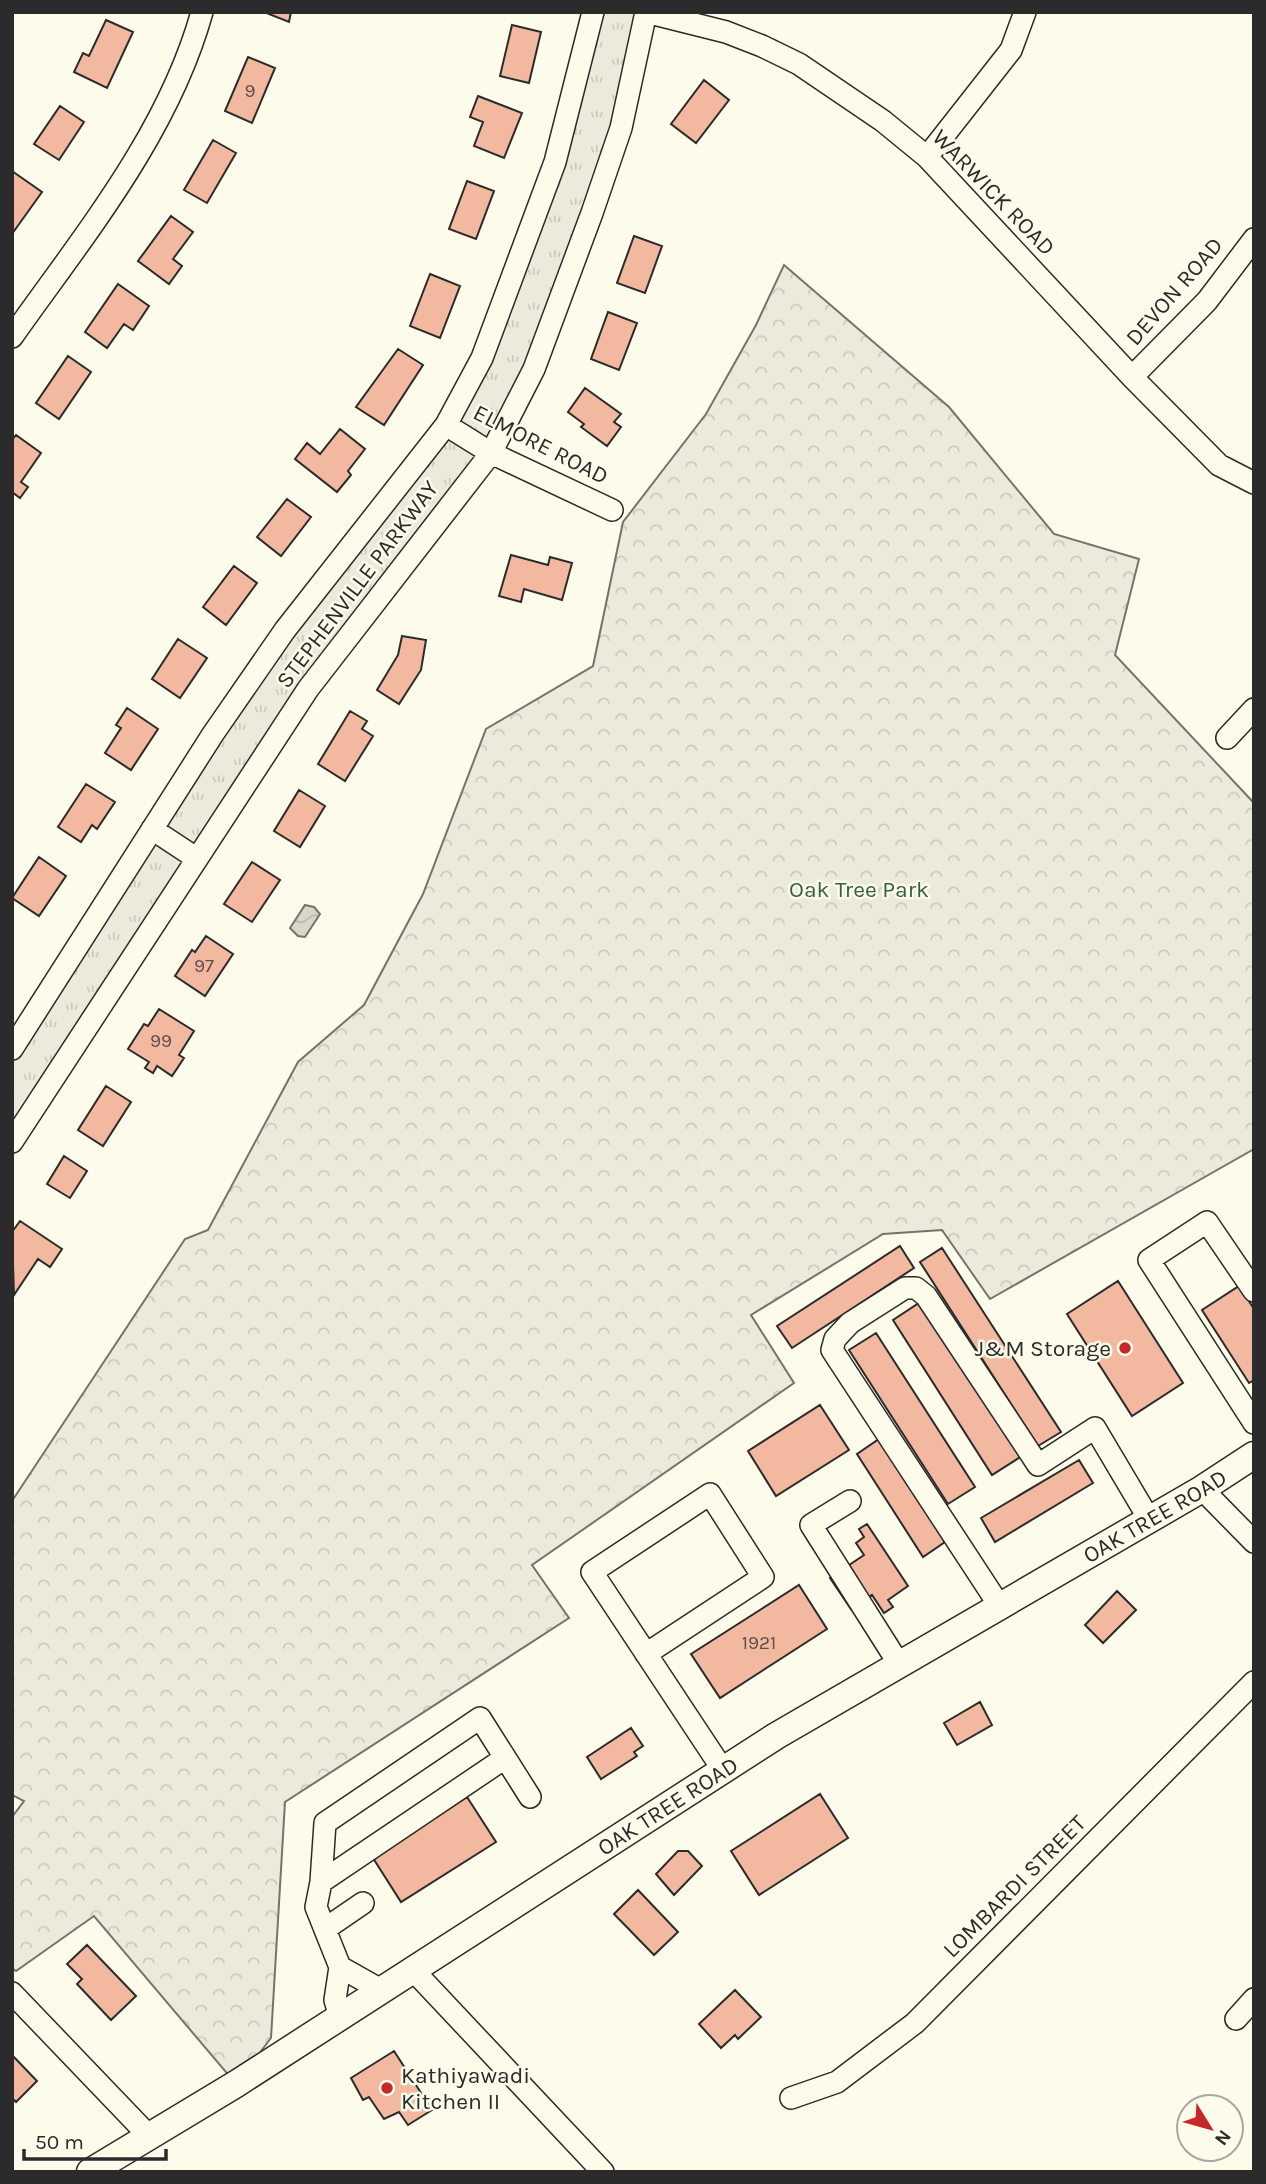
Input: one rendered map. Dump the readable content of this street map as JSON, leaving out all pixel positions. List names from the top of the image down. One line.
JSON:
{"streets":{"main road":["OAK TREE ROAD"],"street":["WARWICK ROAD","DEVON ROAD","ELMORE ROAD","STEPHENVILLE PARKWAY","LOMBARDI STREET"]},"crossings":[["WARWICK ROAD","DEVON ROAD"],["WARWICK ROAD","STEPHENVILLE PARKWAY"],["ELMORE ROAD","STEPHENVILLE PARKWAY"]],"parks":["Oak Tree Park"],"places":["J&M Storage","Kathiyawadi Kitchen II"],"house_numbers":["9","97","99","1921"],"scale_bar":"50 m","north":"bottom right"}
